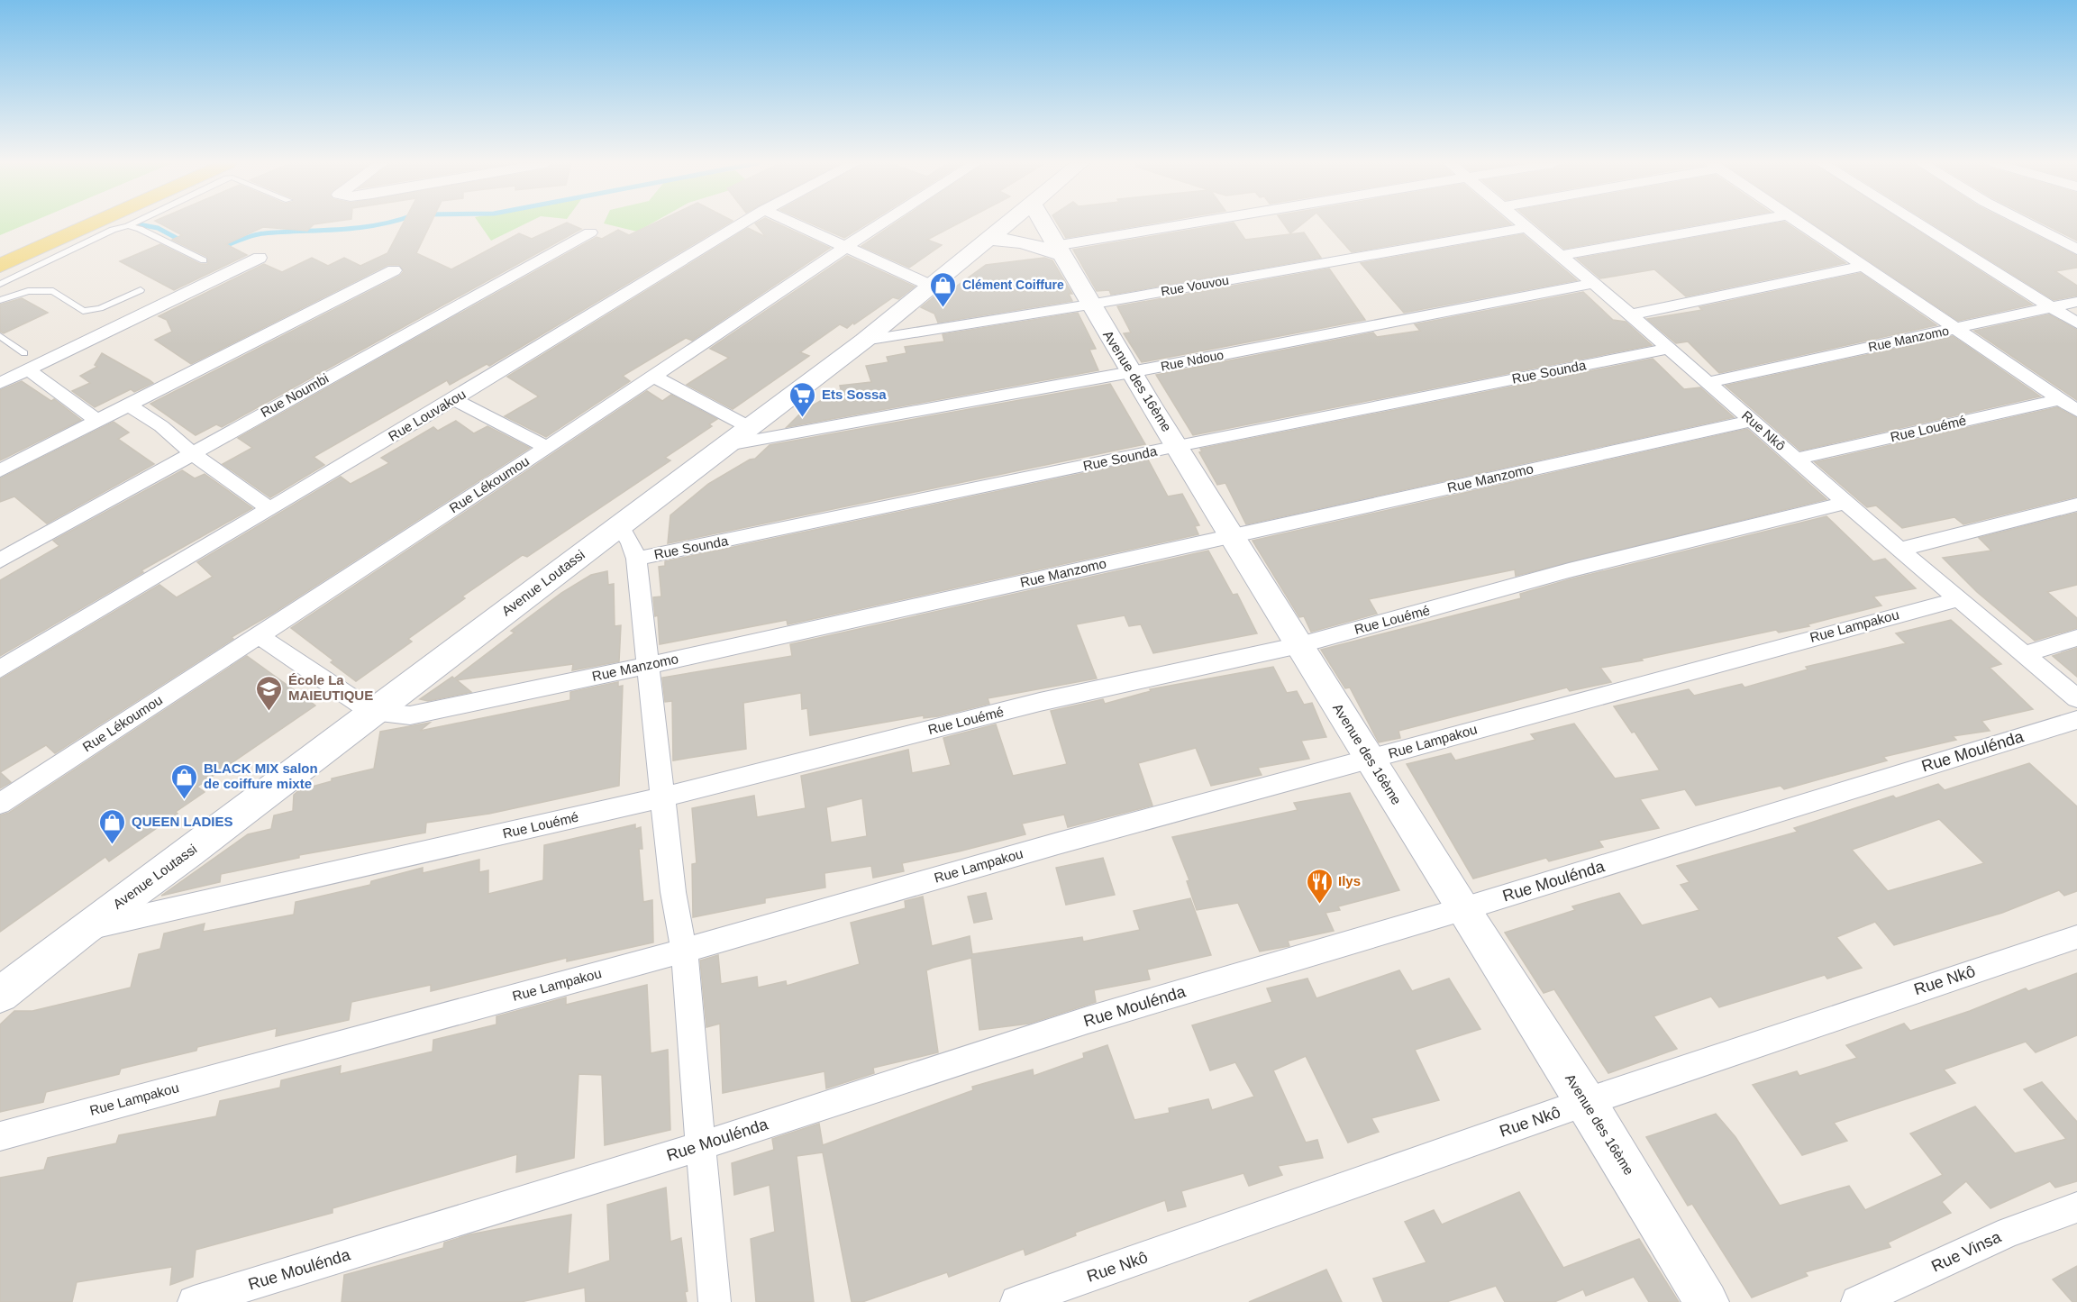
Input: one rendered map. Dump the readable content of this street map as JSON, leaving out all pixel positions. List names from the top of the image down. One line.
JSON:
{"streets":{"main road":["Avenue des 16ème","Avenue Loutassi"],"street":["Rue Vouvou","Rue Manzomo","Rue Ndouo","Rue Sounda","Rue Noumbi","Rue Louvakou","Rue Louémé","Rue Nkô","Rue Lékoumou","Rue Lampakou","Rue Moulénda","Rue Vinsa"]},"crossings":[["Rue Vouvou","Avenue des 16ème"],["Rue Vouvou","Rue Nkô"],["Rue Vouvou","Avenue Loutassi"],["Rue Manzomo","Avenue des 16ème"],["Rue Manzomo","Rue Nkô"],["Rue Manzomo","Avenue Loutassi"],["Rue Ndouo","Avenue des 16ème"],["Rue Ndouo","Rue Nkô"],["Rue Ndouo","Avenue Loutassi"],["Rue Sounda","Avenue des 16ème"],["Rue Sounda","Rue Nkô"],["Avenue des 16ème","Rue Louémé"],["Avenue des 16ème","Rue Nkô"],["Avenue des 16ème","Rue Lampakou"],["Avenue des 16ème","Rue Moulénda"],["Rue Louémé","Rue Nkô"],["Rue Louémé","Avenue Loutassi"],["Rue Nkô","Rue Lampakou"]],"places":{"shop":["Clément Coiffure","BLACK MIX salon de coiffure mixte","QUEEN LADIES"],"supermarket":["Ets Sossa"],"school or university":["École La MAIEUTIQUE"],"restaurant":["Ilys"]}}
